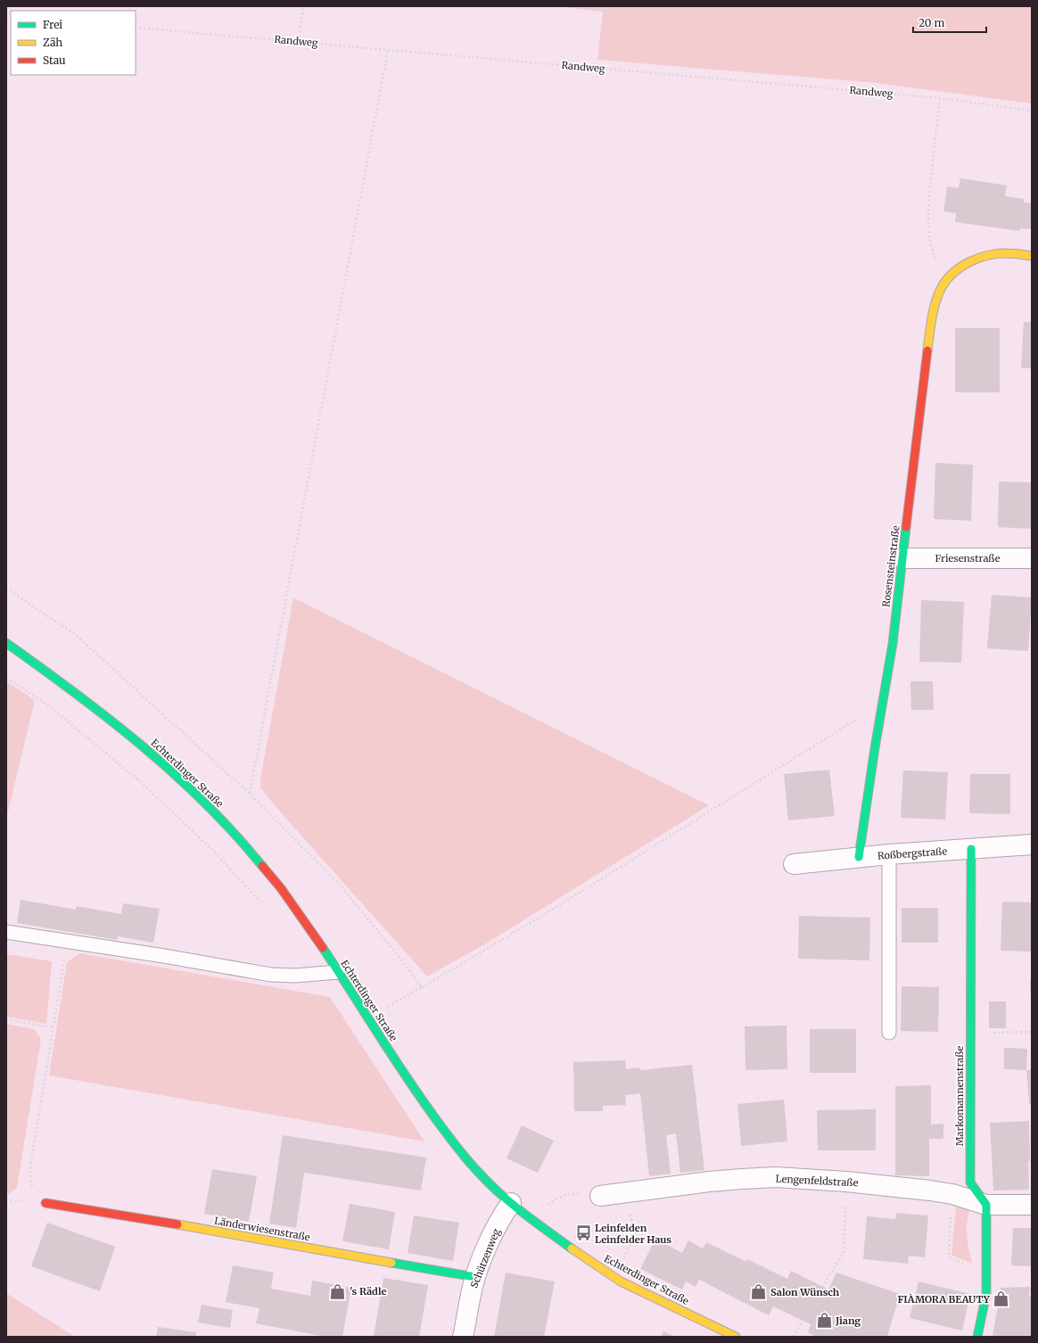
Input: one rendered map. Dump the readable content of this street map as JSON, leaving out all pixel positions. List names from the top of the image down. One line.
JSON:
{"streets":{"street":["Friesenstraße","Rosensteinstraße","Echterdinger Straße","Roßbergstraße","Markomannenstraße","Lengenfeldstraße","Länderwiesenstraße","Schützenweg"],"path":["Randweg"]},"crossings":[["Friesenstraße","Rosensteinstraße"],["Rosensteinstraße","Roßbergstraße"],["Echterdinger Straße","Schützenweg"],["Roßbergstraße","Markomannenstraße"],["Markomannenstraße","Lengenfeldstraße"],["Länderwiesenstraße","Schützenweg"]],"places":{"bus stop":["Leinfelden Leinfelder Haus"],"shop":["'s Rädle","Salon Wünsch","FIÀMORA BEAUTY","Jiang"]},"legend":["Frei","Zäh","Stau"],"scale_bar":"20 m"}
